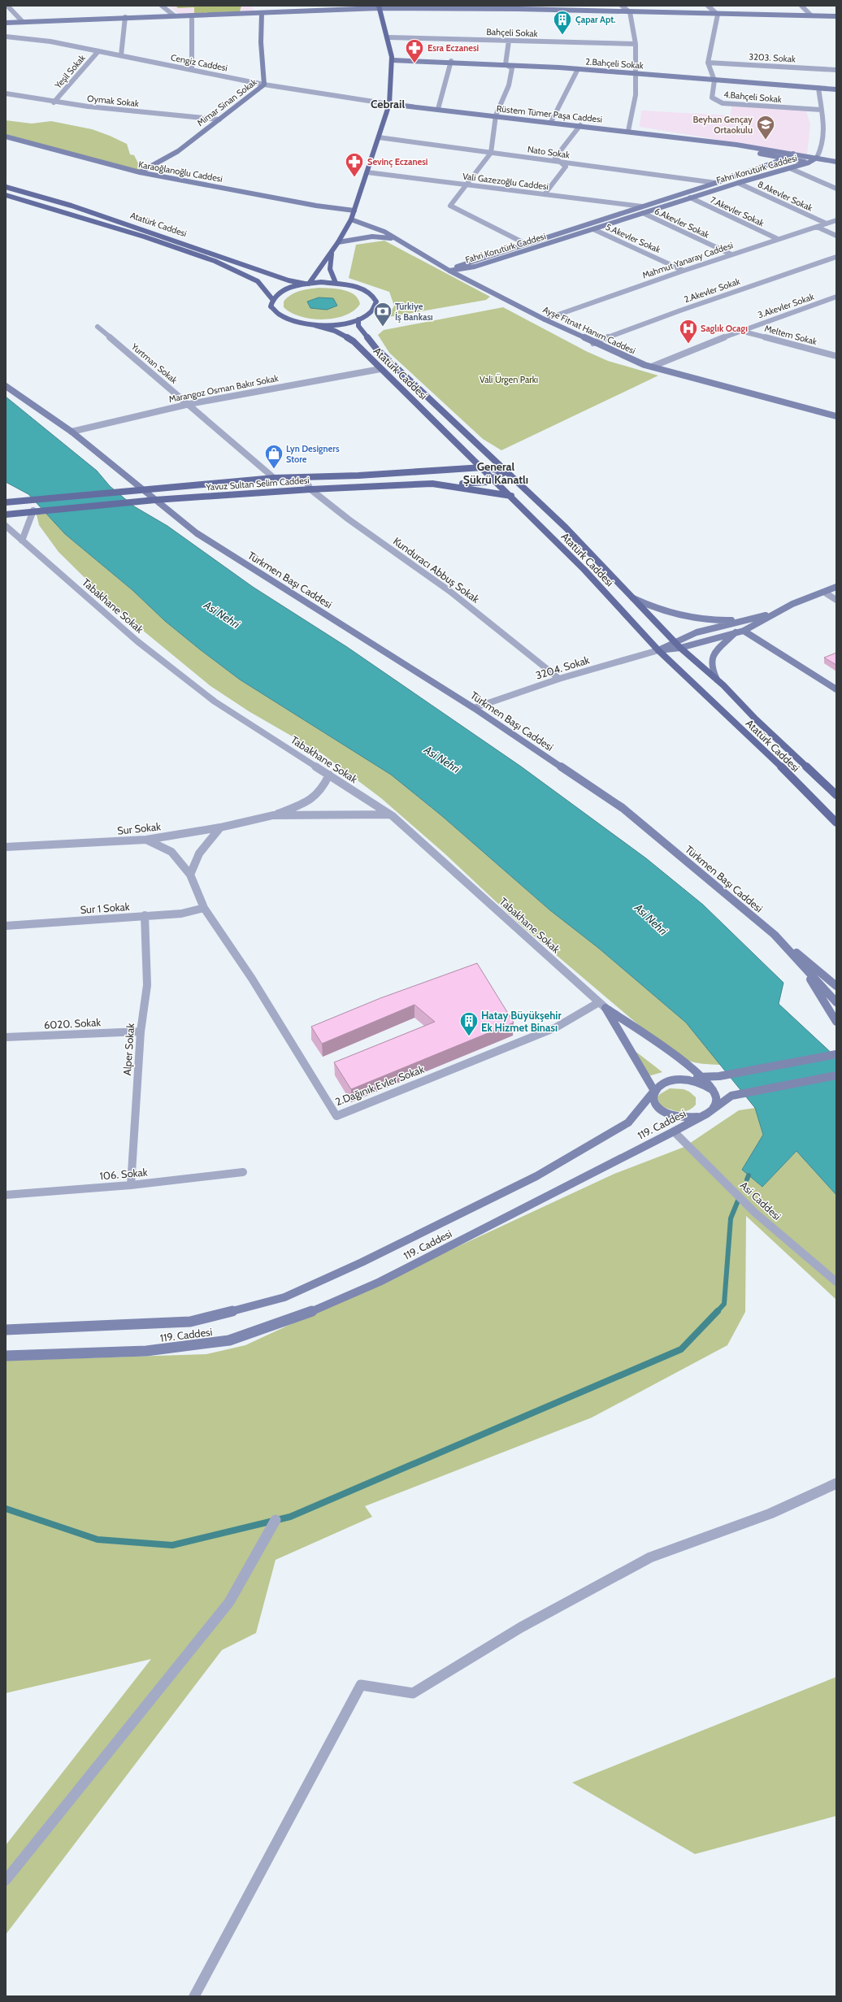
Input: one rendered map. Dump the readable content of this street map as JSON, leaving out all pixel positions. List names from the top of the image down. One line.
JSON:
{"streets":{"main road":["Atatürk Caddesi","Yavuz Sultan Selim Caddesi"],"street":["Bahçeli Sokak","3203. Sokak","Cengiz Caddesi","2.Bahçeli Sokak","Yeşil Sokak","4.Bahçeli Sokak","Oymak Sokak","Mimar Sinan Sokak","Rüstem Tümer Paşa Caddesi","Nato Sokak","Fahri Korutürk Caddesi","Karaoğlanoğlu Caddesi","Vali Gazezoğlu Caddesi","8.Akevler Sokak","7.Akevler Sokak","6.Akevler Sokak","5.Akevler Sokak","Mahmut Yanaray Caddesi","2.Akevler Sokak","3.Akevler Sokak","Ayşe Fitnat Hanım Caddesi","Meltem Sokak","Yurtman Sokak","Marangoz Osman Bakır Sokak","Kunduracı Abbuş Sokak","Türkmen Başı Caddesi","Tabakhane Sokak","3204. Sokak","Sur Sokak","Sur 1 Sokak","6020. Sokak","Alper Sokak","2.Dağınık Evler Sokak","119. Caddesi","106. Sokak","Asi Caddesi"]},"crossings":[["3203. Sokak","4.Bahçeli Sokak"],["Cengiz Caddesi","Yeşil Sokak"],["Cengiz Caddesi","Mimar Sinan Sokak"],["Cengiz Caddesi","Rüstem Tümer Paşa Caddesi"],["2.Bahçeli Sokak","4.Bahçeli Sokak"],["Yeşil Sokak","Oymak Sokak"],["Oymak Sokak","Mimar Sinan Sokak"],["Mimar Sinan Sokak","Karaoğlanoğlu Caddesi"],["Rüstem Tümer Paşa Caddesi","Fahri Korutürk Caddesi"],["Nato Sokak","Fahri Korutürk Caddesi"],["Fahri Korutürk Caddesi","Vali Gazezoğlu Caddesi"],["Fahri Korutürk Caddesi","8.Akevler Sokak"],["Fahri Korutürk Caddesi","7.Akevler Sokak"],["Fahri Korutürk Caddesi","6.Akevler Sokak"],["Fahri Korutürk Caddesi","5.Akevler Sokak"],["Fahri Korutürk Caddesi","Ayşe Fitnat Hanım Caddesi"],["8.Akevler Sokak","Mahmut Yanaray Caddesi"],["7.Akevler Sokak","Mahmut Yanaray Caddesi"],["6.Akevler Sokak","Mahmut Yanaray Caddesi"],["Atatürk Caddesi","Marangoz Osman Bakır Sokak"],["Atatürk Caddesi","Yavuz Sultan Selim Caddesi"],["Atatürk Caddesi","3204. Sokak"],["5.Akevler Sokak","Mahmut Yanaray Caddesi"],["Mahmut Yanaray Caddesi","Ayşe Fitnat Hanım Caddesi"],["2.Akevler Sokak","Ayşe Fitnat Hanım Caddesi"],["3.Akevler Sokak","Ayşe Fitnat Hanım Caddesi"],["3.Akevler Sokak","Meltem Sokak"],["Yurtman Sokak","Marangoz Osman Bakır Sokak"],["Yurtman Sokak","Yavuz Sultan Selim Caddesi"],["Marangoz Osman Bakır Sokak","Türkmen Başı Caddesi"],["Yavuz Sultan Selim Caddesi","Kunduracı Abbuş Sokak"],["Yavuz Sultan Selim Caddesi","Türkmen Başı Caddesi"],["Kunduracı Abbuş Sokak","3204. Sokak"],["Türkmen Başı Caddesi","3204. Sokak"],["Tabakhane Sokak","Sur Sokak"],["Tabakhane Sokak","2.Dağınık Evler Sokak"],["Sur Sokak","2.Dağınık Evler Sokak"],["Sur 1 Sokak","Alper Sokak"],["Sur 1 Sokak","2.Dağınık Evler Sokak"],["6020. Sokak","Alper Sokak"],["Alper Sokak","106. Sokak"],["119. Caddesi","Asi Caddesi"]],"districts":["Cebrail","General Şükrü Kanatlı"],"water":["Asi Nehri"],"parks":["Vali Ürgen Parkı"],"places":{"building":["Çapar Apt.","Hatay Büyükşehir Ek Hizmet Binası"],"pharmacy":["Esra Eczanesi","Sevinç Eczanesi"],"school or university":["Beyhan Gençay Ortaokulu"],"bank":["Türkiye İş Bankası"],"hospital":["Saglık Ocagı"],"shop":["Lyn Designers Store"]}}
